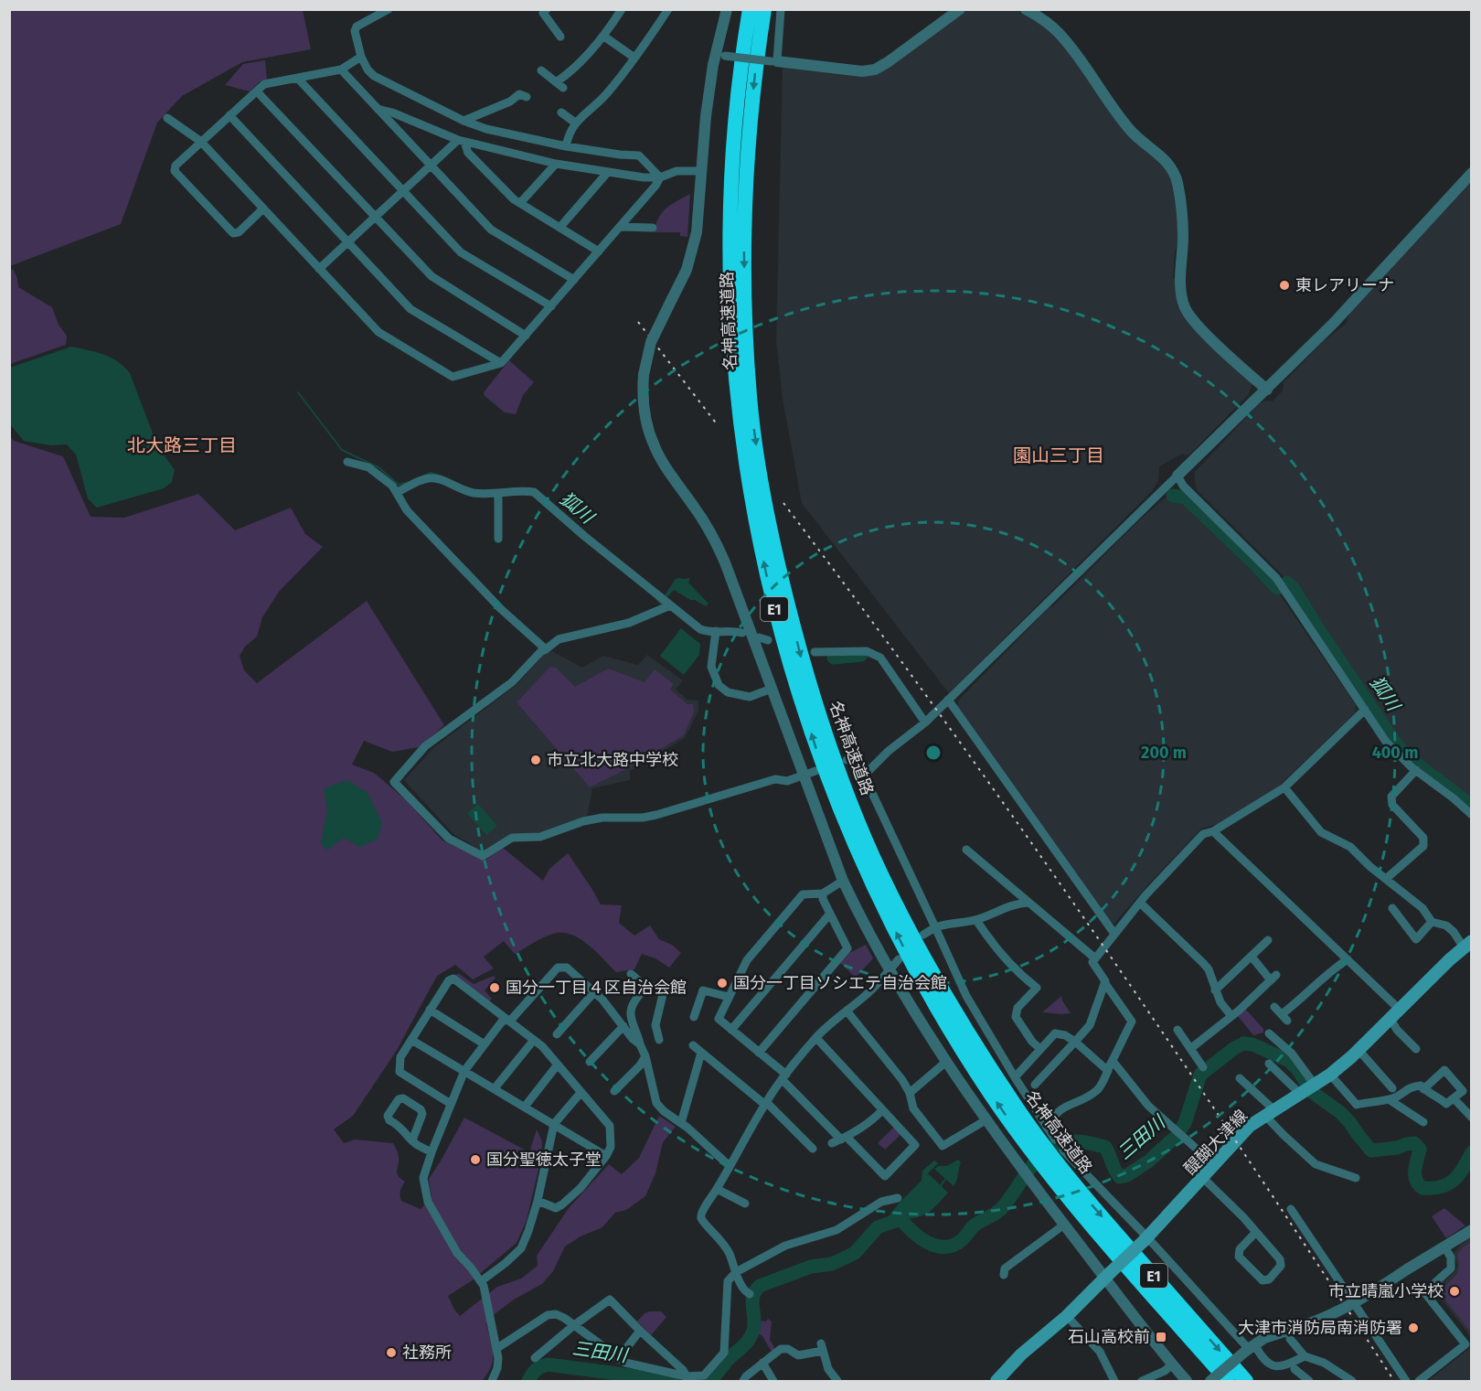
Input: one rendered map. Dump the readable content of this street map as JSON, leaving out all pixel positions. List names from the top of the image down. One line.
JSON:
{"streets":{"highway":["名神高速道路","E1"],"main road":["醍醐大津線"]},"districts":["北大路三丁目","園山三丁目"],"water":["狐川","三田川"],"places":{"other":["東レアリーナ","市立北大路中学校","国分一丁目ソシエテ自治会館","国分一丁目４区自治会館","国分聖徳太子堂","市立晴嵐小学校","大津市消防局南消防署","社務所"],"transit":["石山高校前"]},"rings":["200 m","400 m"]}
